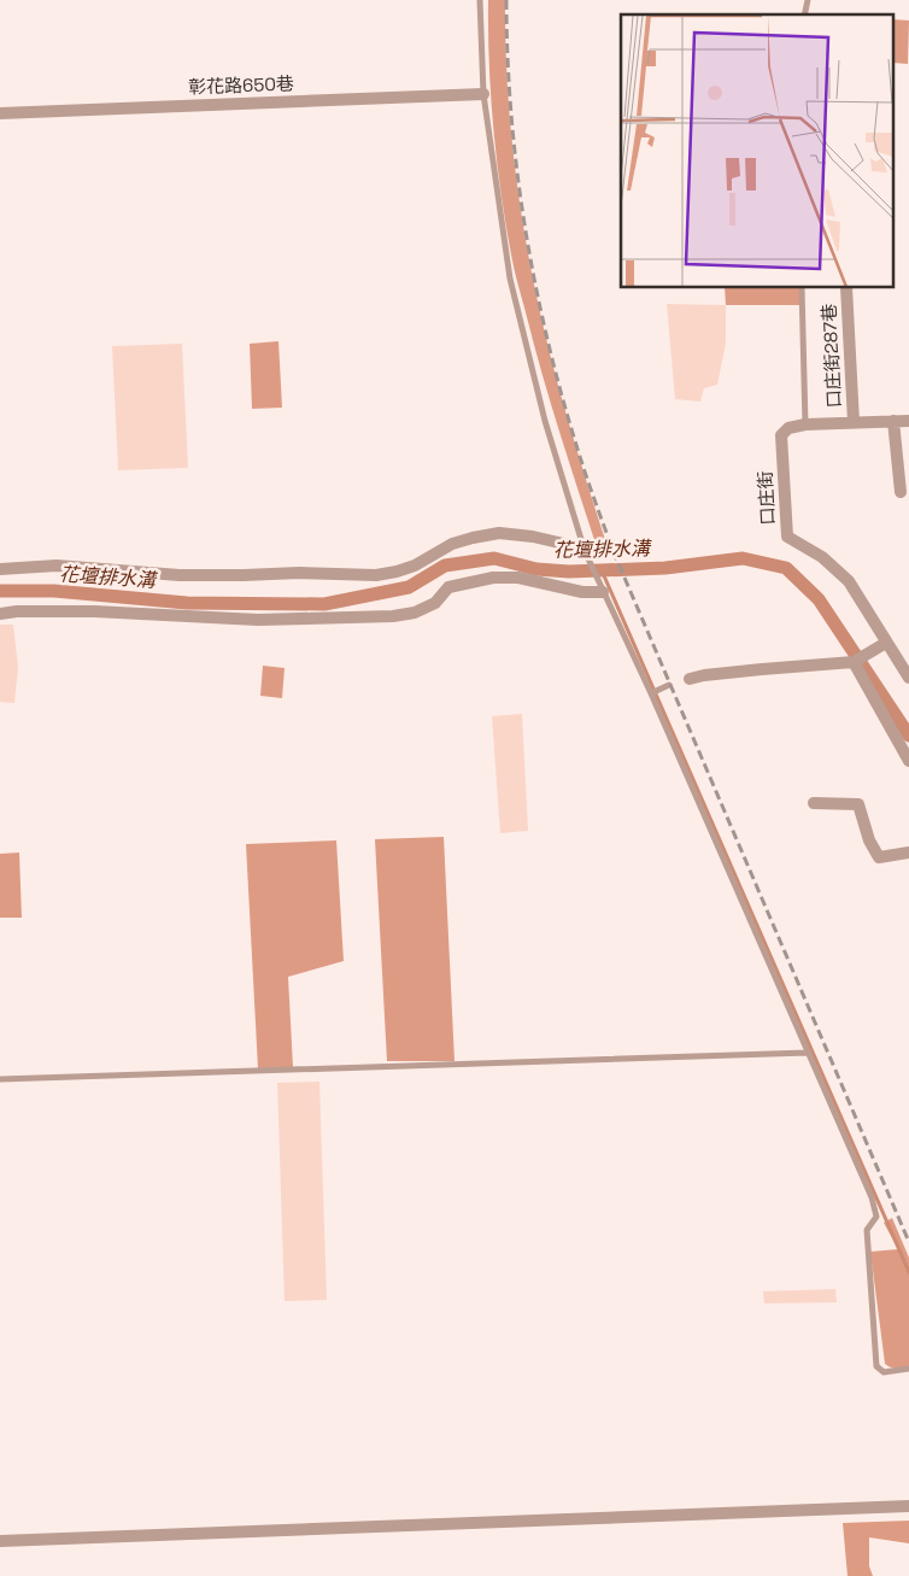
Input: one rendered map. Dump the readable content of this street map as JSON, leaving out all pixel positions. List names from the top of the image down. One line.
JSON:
{"streets":{"street":["彰花路650巷","口庄街287巷","口庄街"]},"crossings":[["口庄街287巷","口庄街"]],"water":["花壇排水溝"]}
